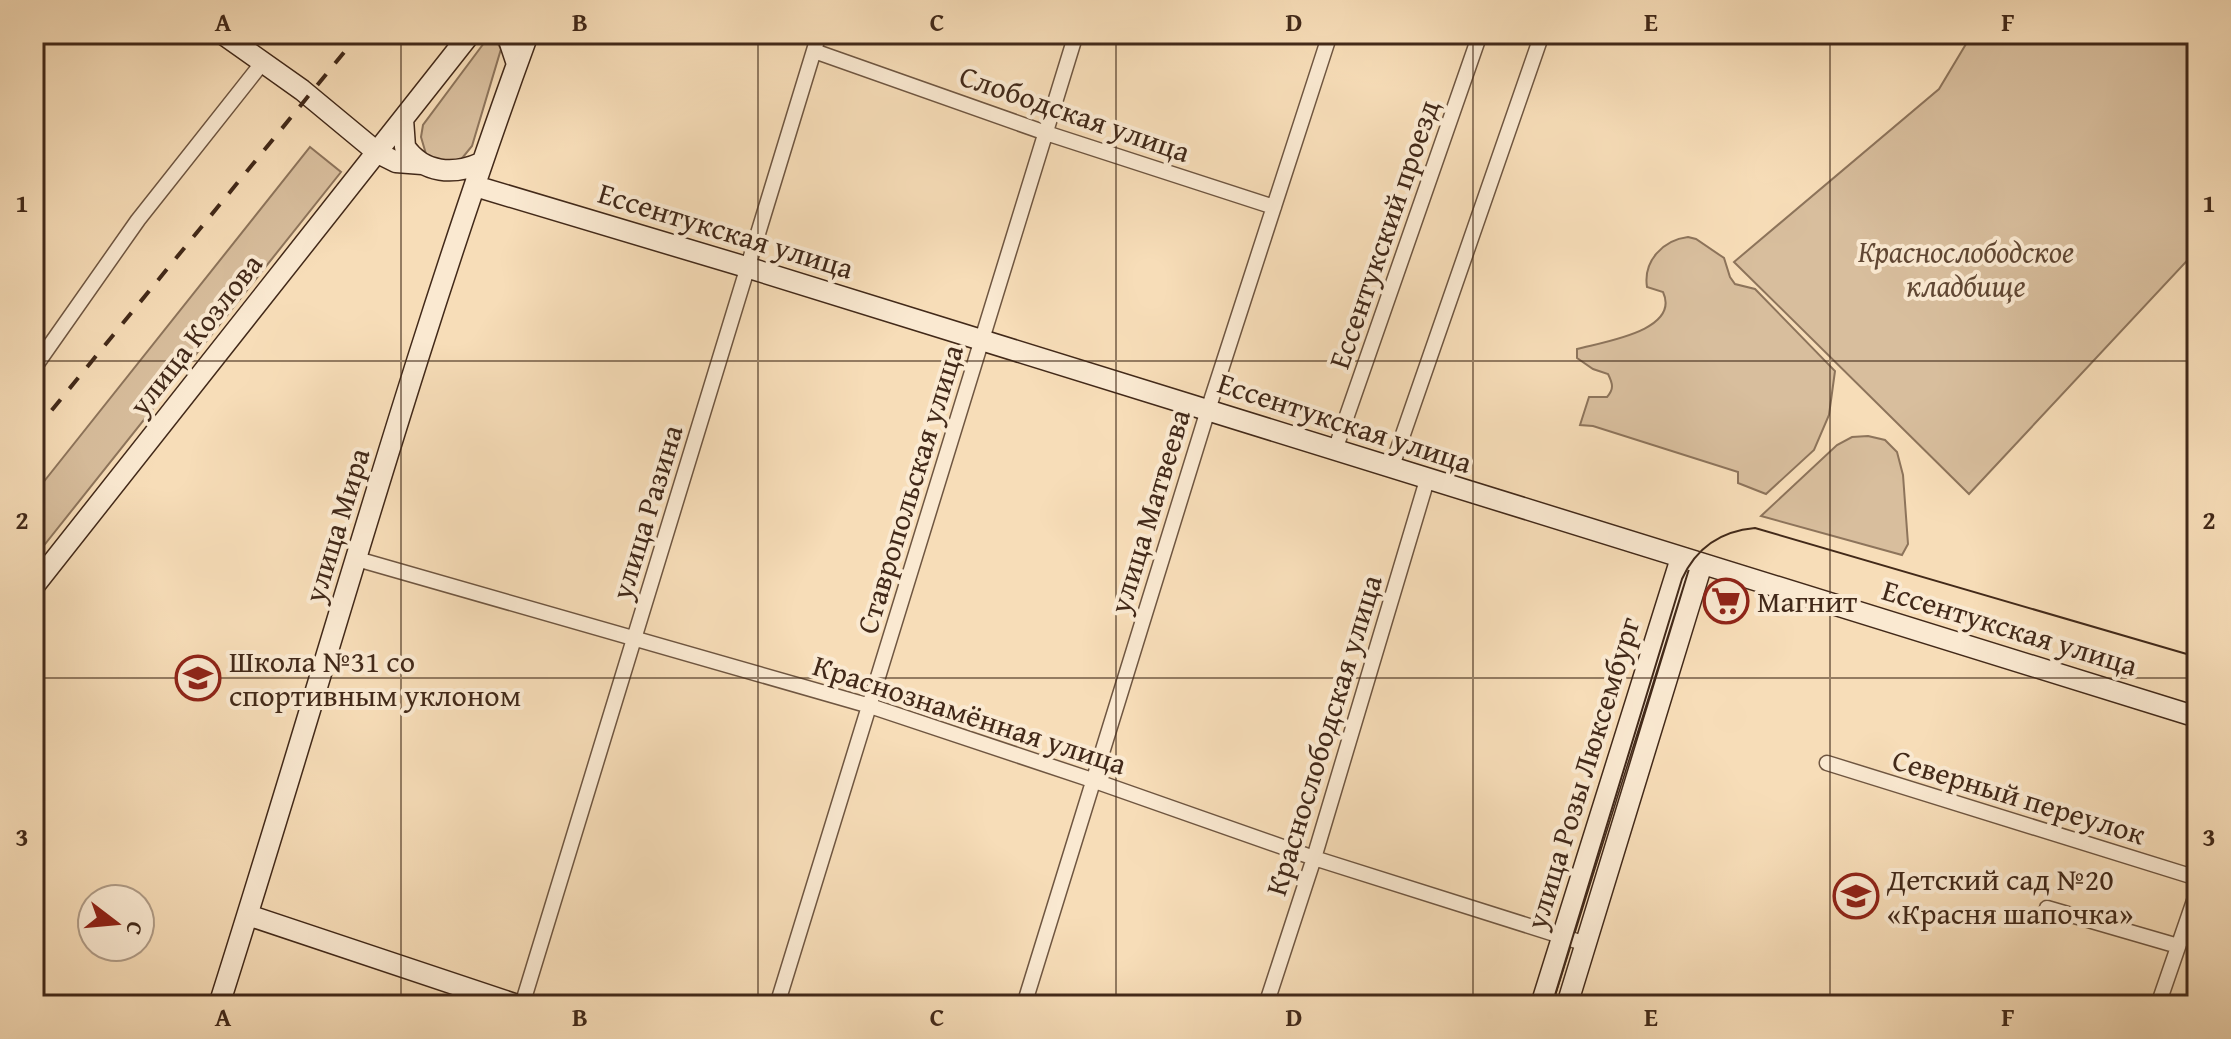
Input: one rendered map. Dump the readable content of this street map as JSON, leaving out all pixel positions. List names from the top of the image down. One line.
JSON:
{"streets":{"street":["Слободская улица","Ессентукская улица","Ессентукский проезд","улица Козлова","Ставропольская улица","улица Матвеева","улица Разина","улица Мира","Краснознамённая улица","Краснослободская улица","улица Розы Люксембург","Северный переулок"]},"crossings":[["Слободская улица","Ставропольская улица"],["Слободская улица","улица Матвеева"],["Слободская улица","улица Разина"],["Ессентукская улица","Ессентукский проезд"],["Ессентукская улица","Ставропольская улица"],["Ессентукская улица","улица Матвеева"],["Ессентукская улица","улица Разина"],["Ессентукская улица","улица Мира"],["Ессентукская улица","Краснослободская улица"],["Ессентукская улица","улица Розы Люксембург"],["улица Козлова","улица Мира"],["Ставропольская улица","Краснознамённая улица"],["улица Матвеева","Краснознамённая улица"],["улица Разина","Краснознамённая улица"],["улица Мира","Краснознамённая улица"],["Краснознамённая улица","Краснослободская улица"],["Краснознамённая улица","улица Розы Люксембург"]],"parks":["Краснослободское кладбище"],"places":{"supermarket":["Магнит"],"school or university":["Школа №31 со спортивным уклоном","Детский сад №20 «Красня шапочка»"]},"north":"right","grid":{"columns":["A","B","C","D","E","F"],"rows":["1","2","3"]}}
